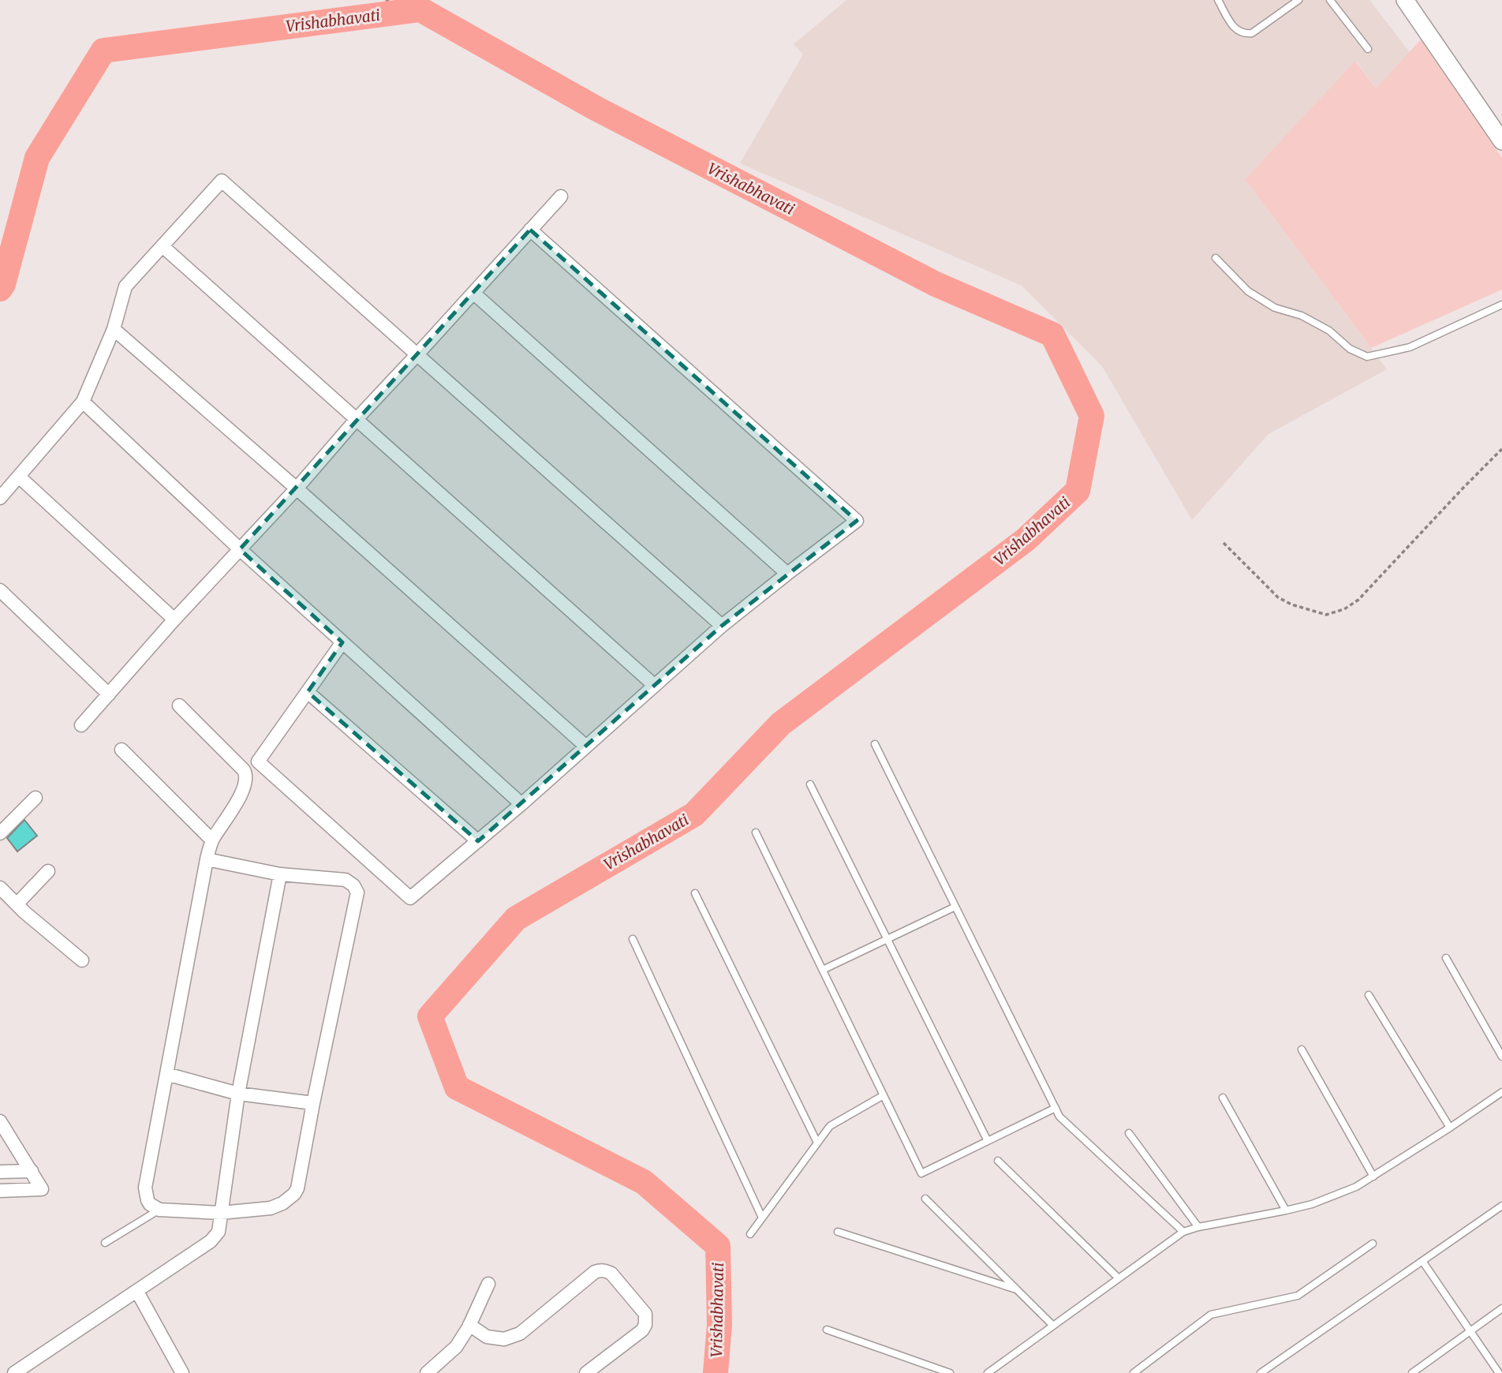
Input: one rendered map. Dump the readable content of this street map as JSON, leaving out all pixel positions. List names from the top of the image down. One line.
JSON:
{"water":["Vrishabhavati"]}
